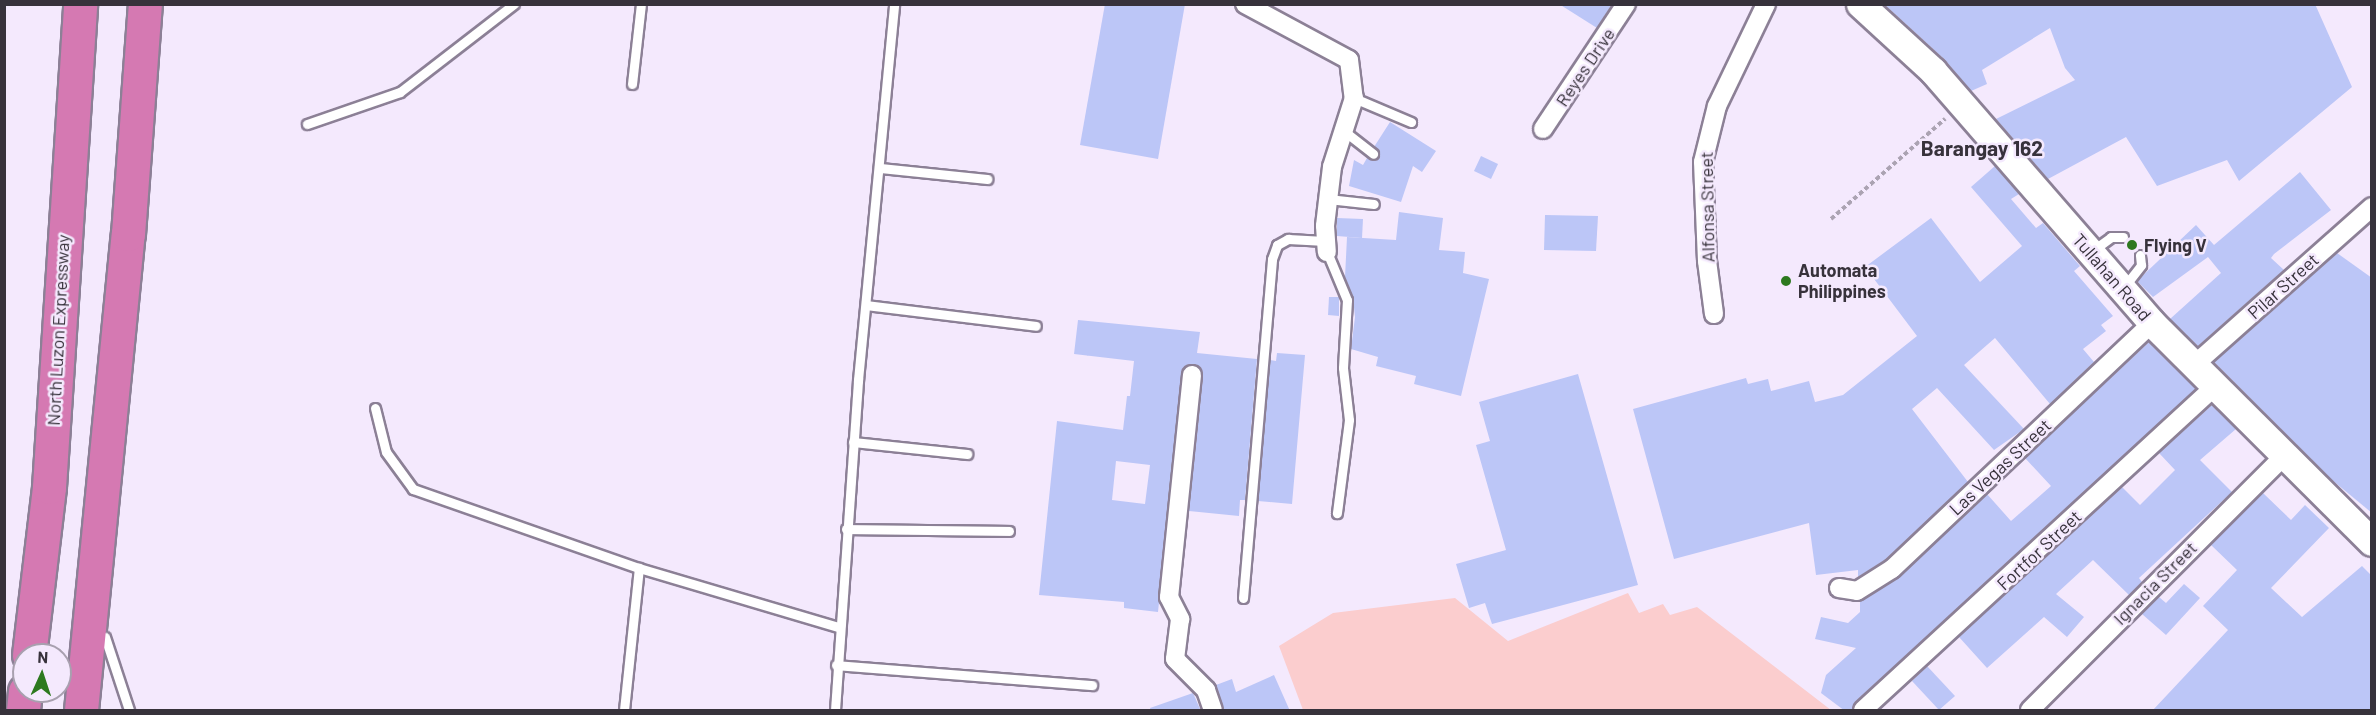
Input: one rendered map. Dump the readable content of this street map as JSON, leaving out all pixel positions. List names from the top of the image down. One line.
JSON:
{"streets":{"highway":["North Luzon Expressway"],"main road":["Tullahan Road"],"street":["Reyes Drive","Alfonsa Street","Pilar Street","Las Vegas Street","Fortfor Street","Ignacia Street"]},"crossings":[["Tullahan Road","Pilar Street"],["Tullahan Road","Las Vegas Street"],["Tullahan Road","Fortfor Street"],["Tullahan Road","Ignacia Street"]],"districts":["Barangay 162"],"places":["Flying V","Automata Philippines"],"north":"top"}
